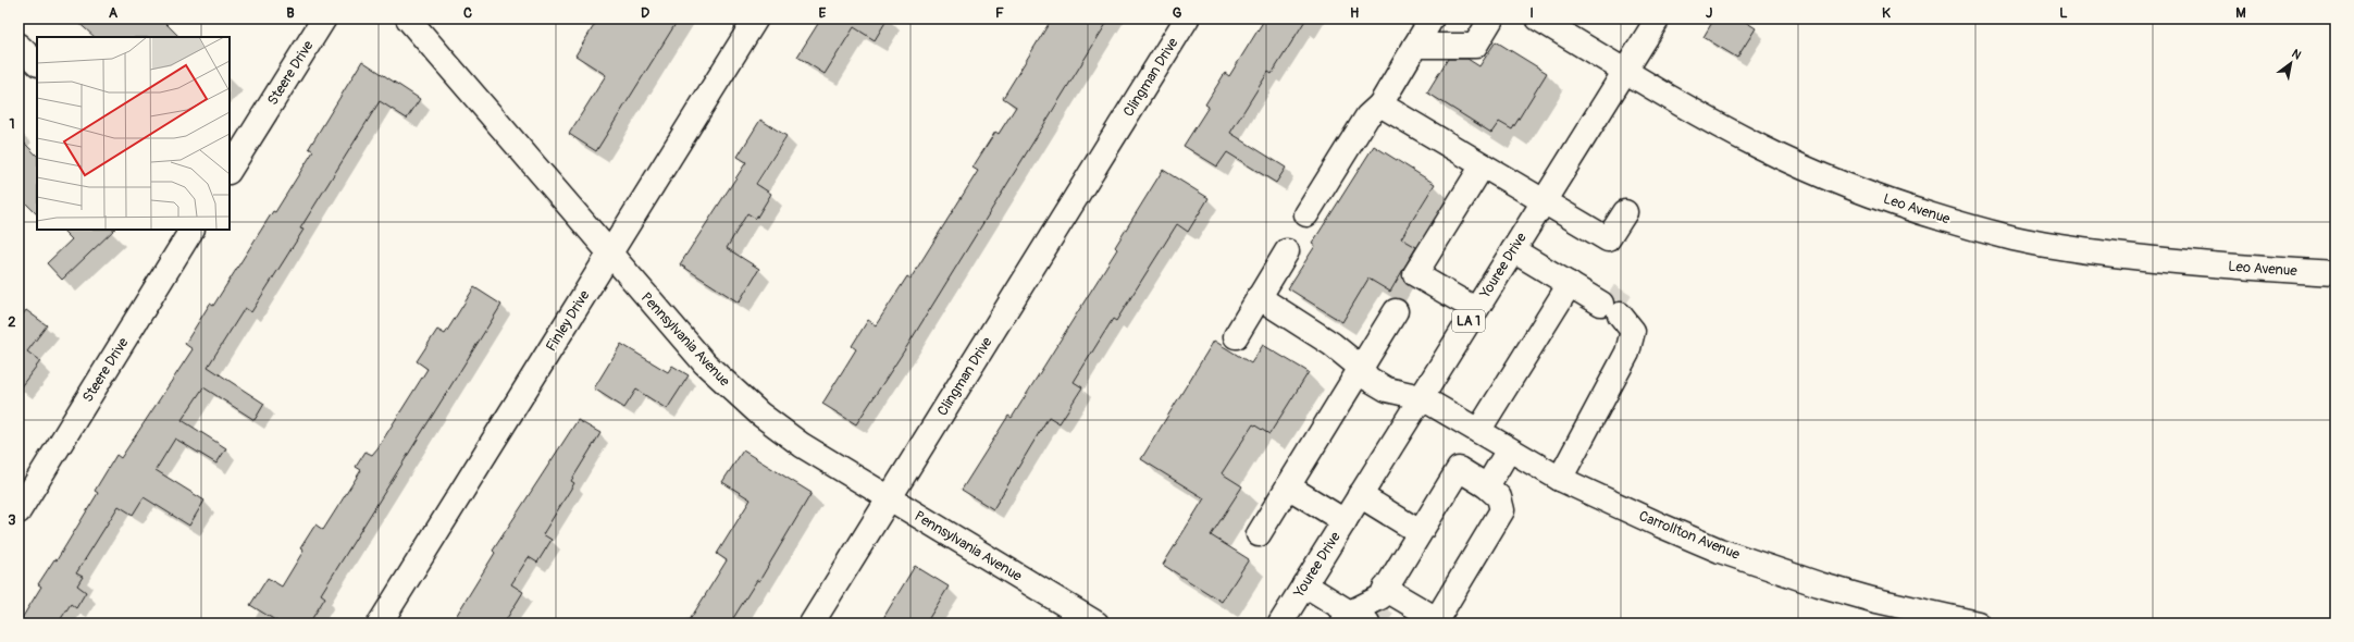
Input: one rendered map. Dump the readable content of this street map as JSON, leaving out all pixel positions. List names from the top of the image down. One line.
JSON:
{"streets":{"street":["Steere Drive","Clingman Drive","Leo Avenue","Youree Drive","Finley Drive","LA 1","Pennsylvania Avenue","Carrollton Avenue"]},"crossings":[["Clingman Drive","Pennsylvania Avenue"],["Leo Avenue","Youree Drive"],["Youree Drive","Carrollton Avenue"],["Finley Drive","Pennsylvania Avenue"]],"north":"top right","grid":{"columns":["A","B","C","D","E","F","G","H","I","J","K","L","M"],"rows":["1","2","3"]}}
